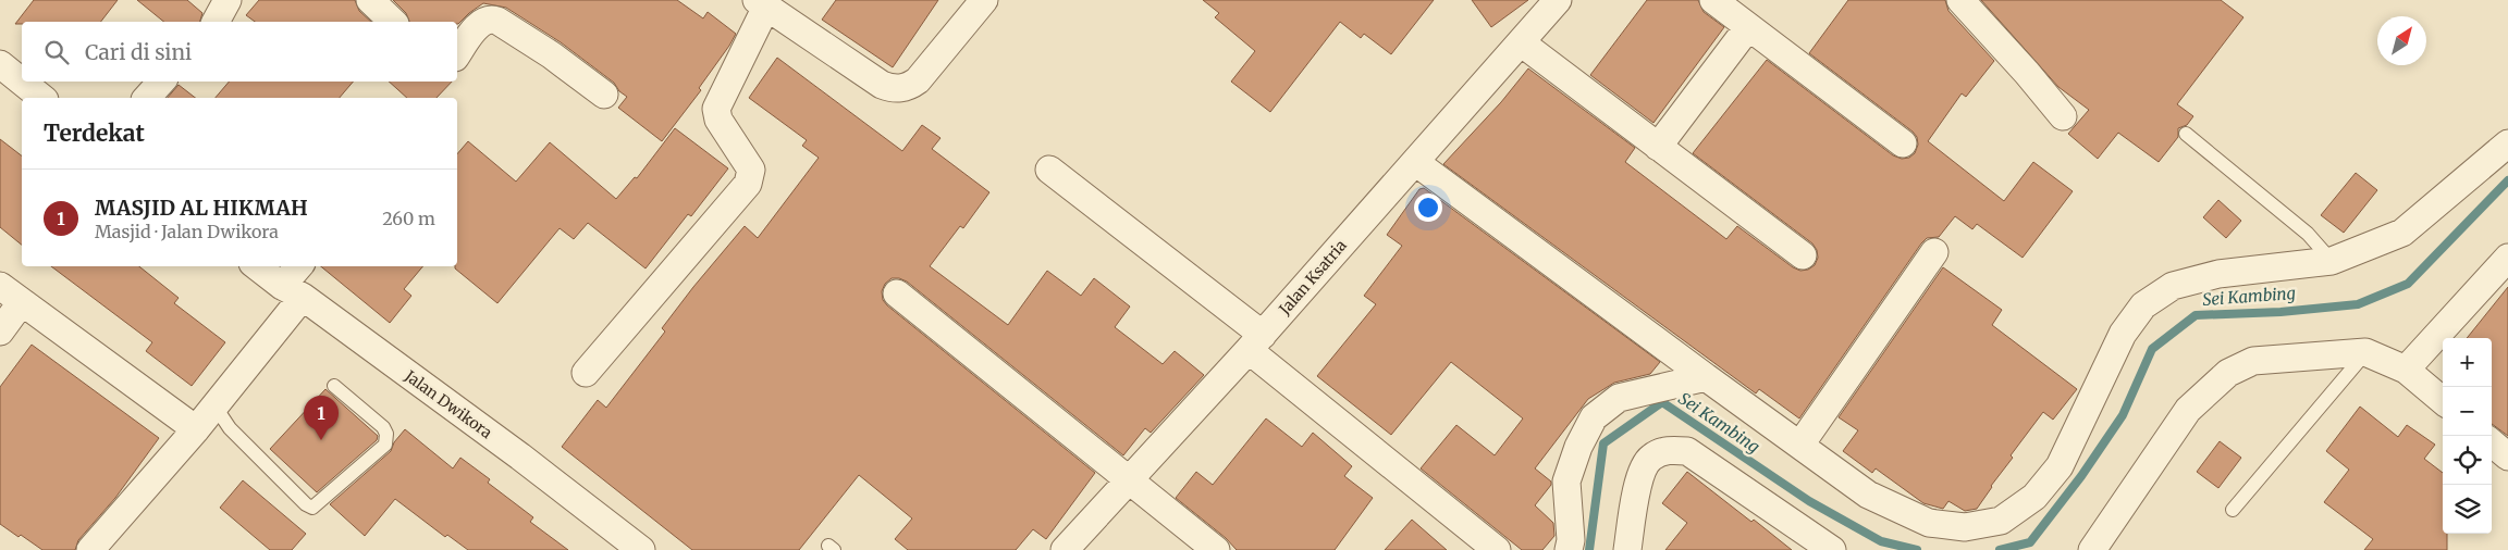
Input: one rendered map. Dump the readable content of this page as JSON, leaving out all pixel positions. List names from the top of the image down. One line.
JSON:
{"streets":{"street":["Jalan Ksatria","Jalan Dwikora"]},"water":["Sei Kambing"],"north":"top right","page":{"search":"Cari di sini","heading":"Terdekat","list":[{"mark":"1","name":"MASJID AL HIKMAH","note":"Masjid · Jalan Dwikora","value":"260 m"}],"map_buttons":["+","−"],"pins":"1"}}
